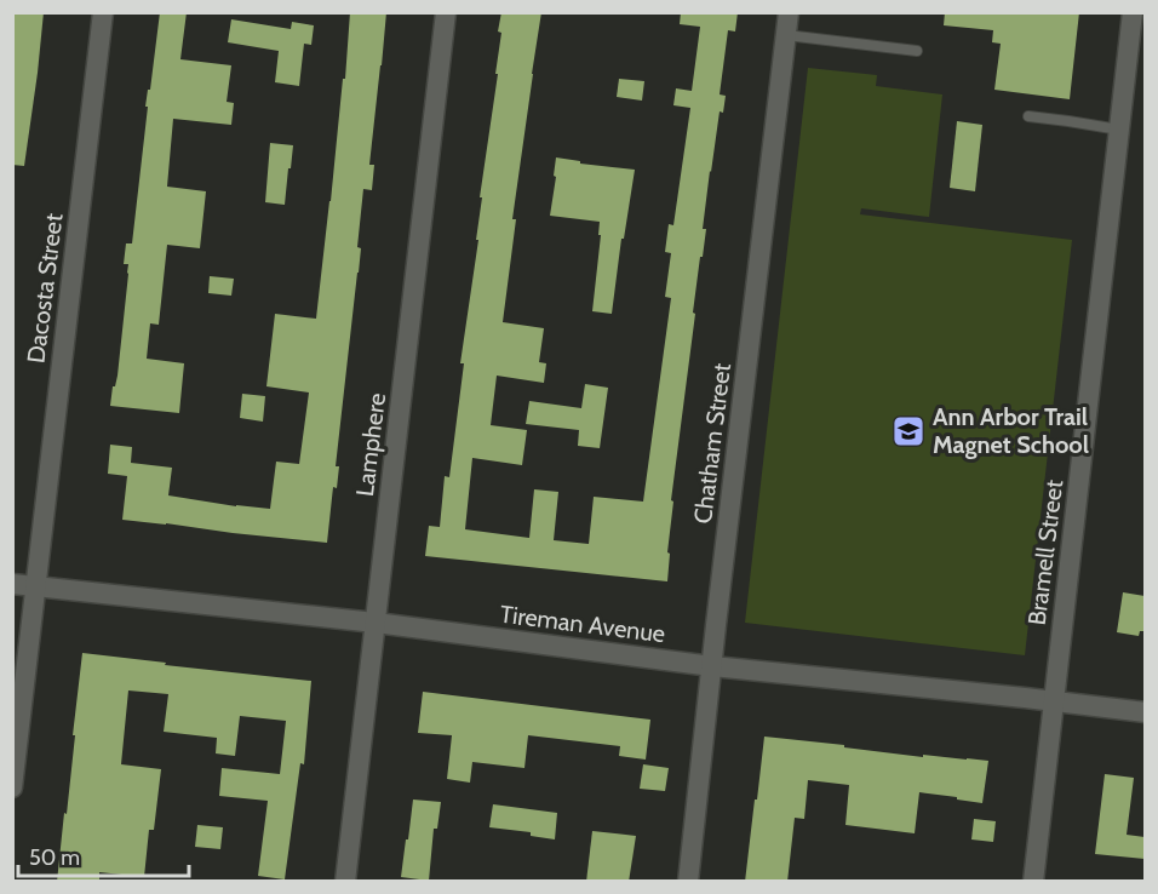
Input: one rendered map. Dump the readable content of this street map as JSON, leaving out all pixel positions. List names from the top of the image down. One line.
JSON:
{"streets":{"street":["Dacosta Street","Chatham Street","Lamphere","Bramell Street","Tireman Avenue"]},"crossings":[["Dacosta Street","Tireman Avenue"],["Chatham Street","Tireman Avenue"],["Lamphere","Tireman Avenue"],["Bramell Street","Tireman Avenue"]],"places":{"school or university":["Ann Arbor Trail Magnet School"]},"scale_bar":"50 m"}
